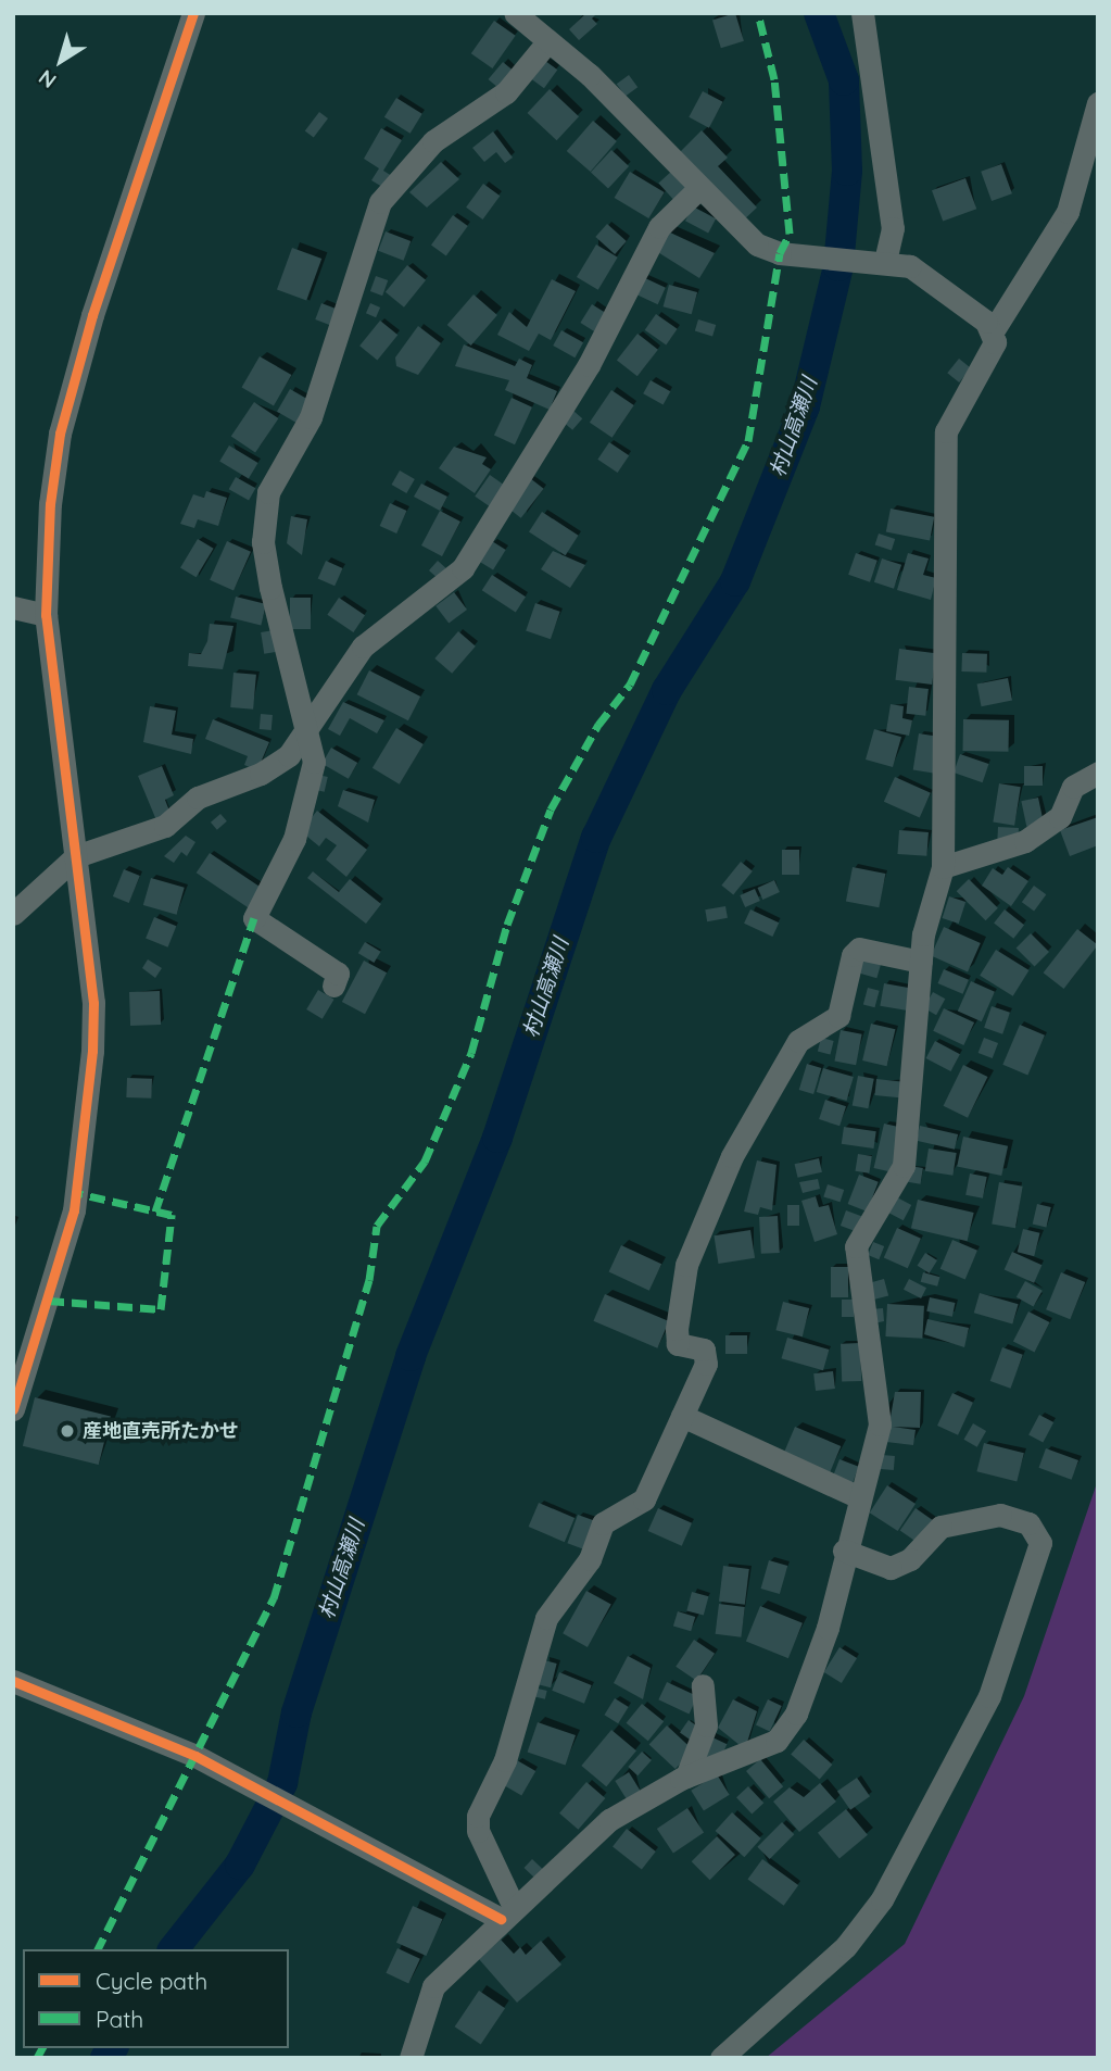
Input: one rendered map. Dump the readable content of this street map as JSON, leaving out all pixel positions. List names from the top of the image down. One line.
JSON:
{"water":["村山高瀬川"],"places":["産地直売所たかせ"],"legend":["Cycle path","Path"],"north":"bottom left"}
